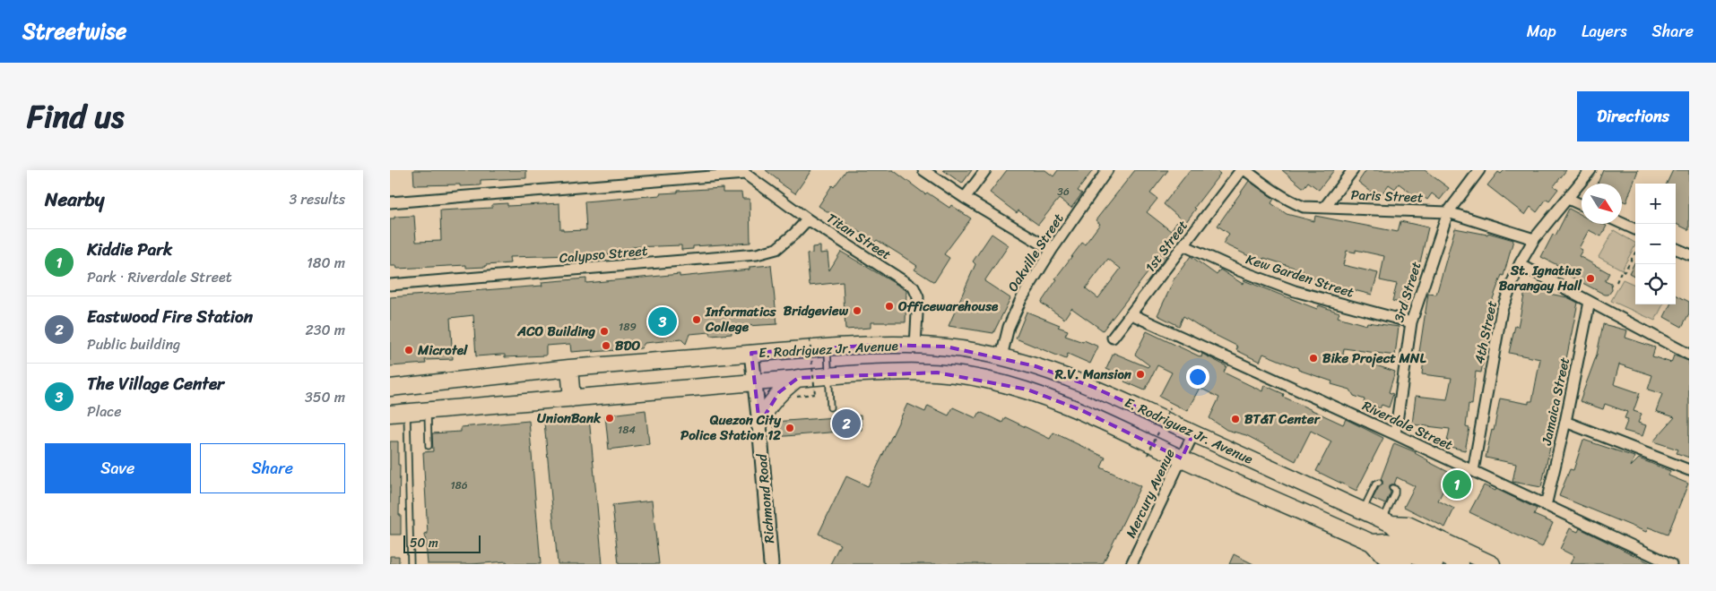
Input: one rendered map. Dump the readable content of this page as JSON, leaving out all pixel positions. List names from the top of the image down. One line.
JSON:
{"streets":{"main road":["E. Rodriguez Jr. Avenue"],"street":["Paris Street","Titan Street","1st Street","Oakville Street","Calypso Street","Kew Garden Street","3rd Street","4th Street","Jamaica Street","Riverdale Street","Mercury Avenue","Richmond Road"]},"crossings":[["Paris Street","3rd Street"],["Paris Street","4th Street"],["Titan Street","Calypso Street"],["Titan Street","E. Rodriguez Jr. Avenue"],["1st Street","Kew Garden Street"],["1st Street","Riverdale Street"],["Oakville Street","E. Rodriguez Jr. Avenue"],["Kew Garden Street","3rd Street"],["3rd Street","Riverdale Street"],["4th Street","Riverdale Street"],["E. Rodriguez Jr. Avenue","Mercury Avenue"],["E. Rodriguez Jr. Avenue","Richmond Road"],["Jamaica Street","Riverdale Street"]],"places":["St. Ignatius Barangay Hall","Officewarehouse","Bridgeview","Informatics College","ACO Building","BDO","Microtel","Bike Project MNL","R.V. Mansion","UnionBank","BT&T Center","Quezon City Police Station 12"],"house_numbers":["36","189","184","186"],"scale_bar":"50 m","north":"bottom right","page":{"header":"Streetwise","nav":["Map","Layers","Share"],"title":"Find us","buttons":["Directions",["Save","Share"]],"heading":["Nearby","3 results"],"map_buttons":["+","−"],"list":[{"mark":"1","name":"Kiddie Park","note":"Park · Riverdale Street","value":"180 m"},{"mark":"2","name":"Eastwood Fire Station","note":"Public building","value":"230 m"},{"mark":"3","name":"The Village Center","note":"Place","value":"350 m"}],"pins":["3","2","1"],"scale":"50 m"}}
